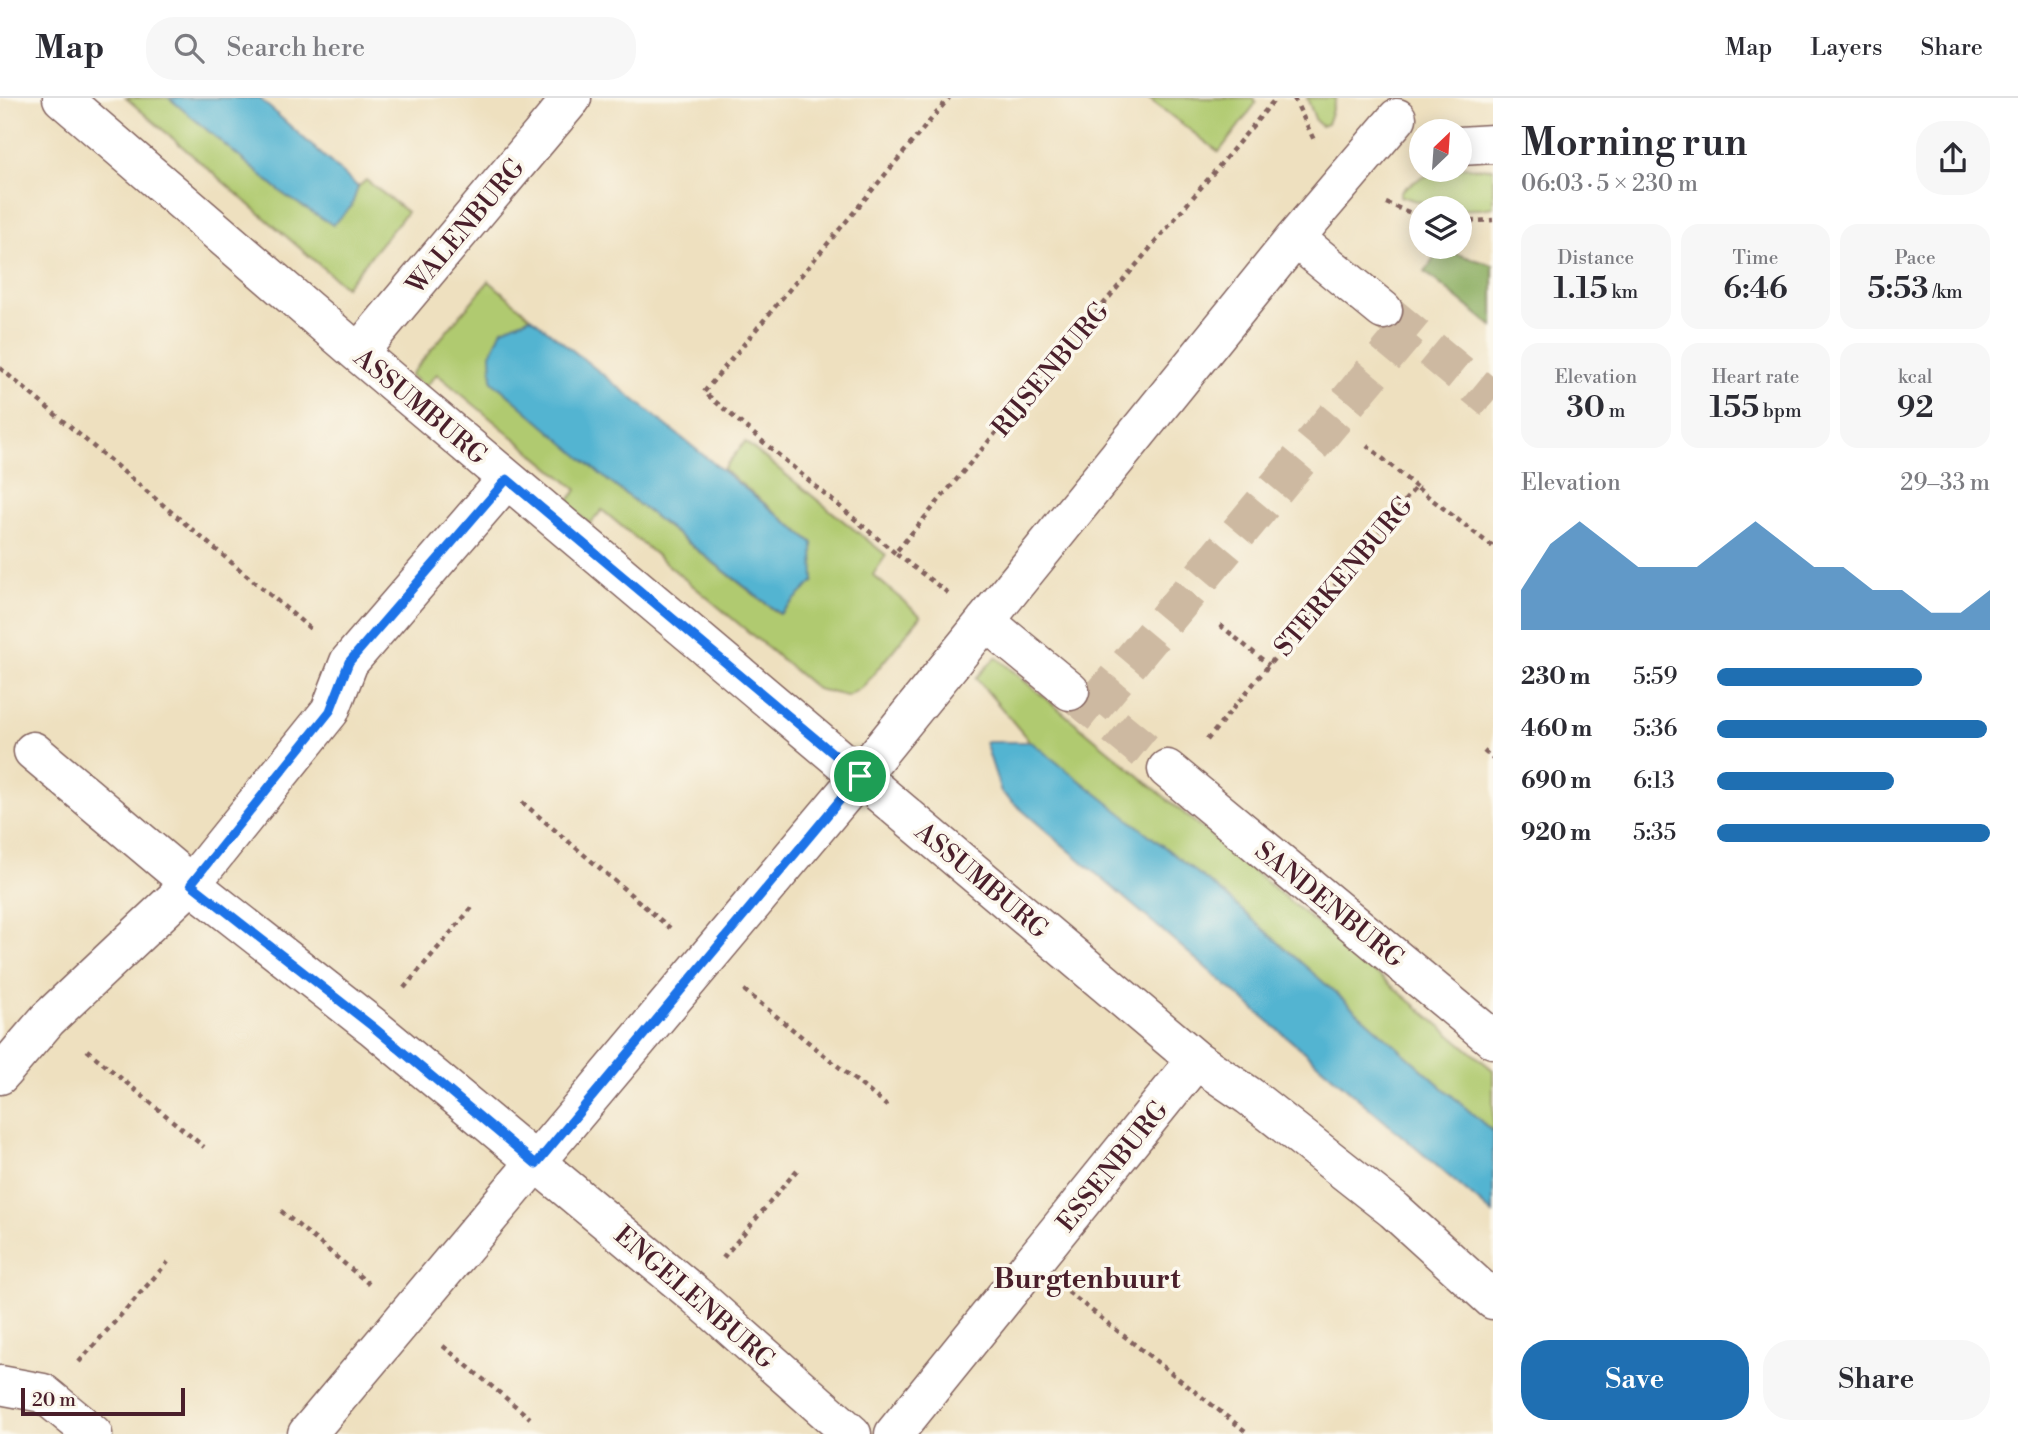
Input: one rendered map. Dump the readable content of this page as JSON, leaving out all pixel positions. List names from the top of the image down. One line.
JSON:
{"streets":{"street":["WALENBURG","ASSUMBURG","SANDENBURG","ESSENBURG","ENGELENBURG"],"path":["RIJSENBURG","STERKENBURG"]},"crossings":[["WALENBURG","ASSUMBURG"],["ASSUMBURG","ESSENBURG"]],"districts":["Burgtenbuurt"],"scale_bar":"20 m","north":"top right","page":{"header":"Map","search":"Search here","nav":["Map","Layers","Share"],"heading":["Morning run","06:03 · 5 × 230 m"],"stats":[["Distance","1.15 km"],["Time","6:46"],["Pace","5:53 /km"],["Elevation","30 m"],["Heart rate","155 bpm"],["kcal","92"]],"chart":["Elevation","29–33 m"],"list":[{"name":"230 m","note":"5:59"},{"name":"460 m","note":"5:36"},{"name":"690 m","note":"6:13"},{"name":"920 m","note":"5:35"}],"buttons":["Save","Share"],"scale":"20 m"}}
